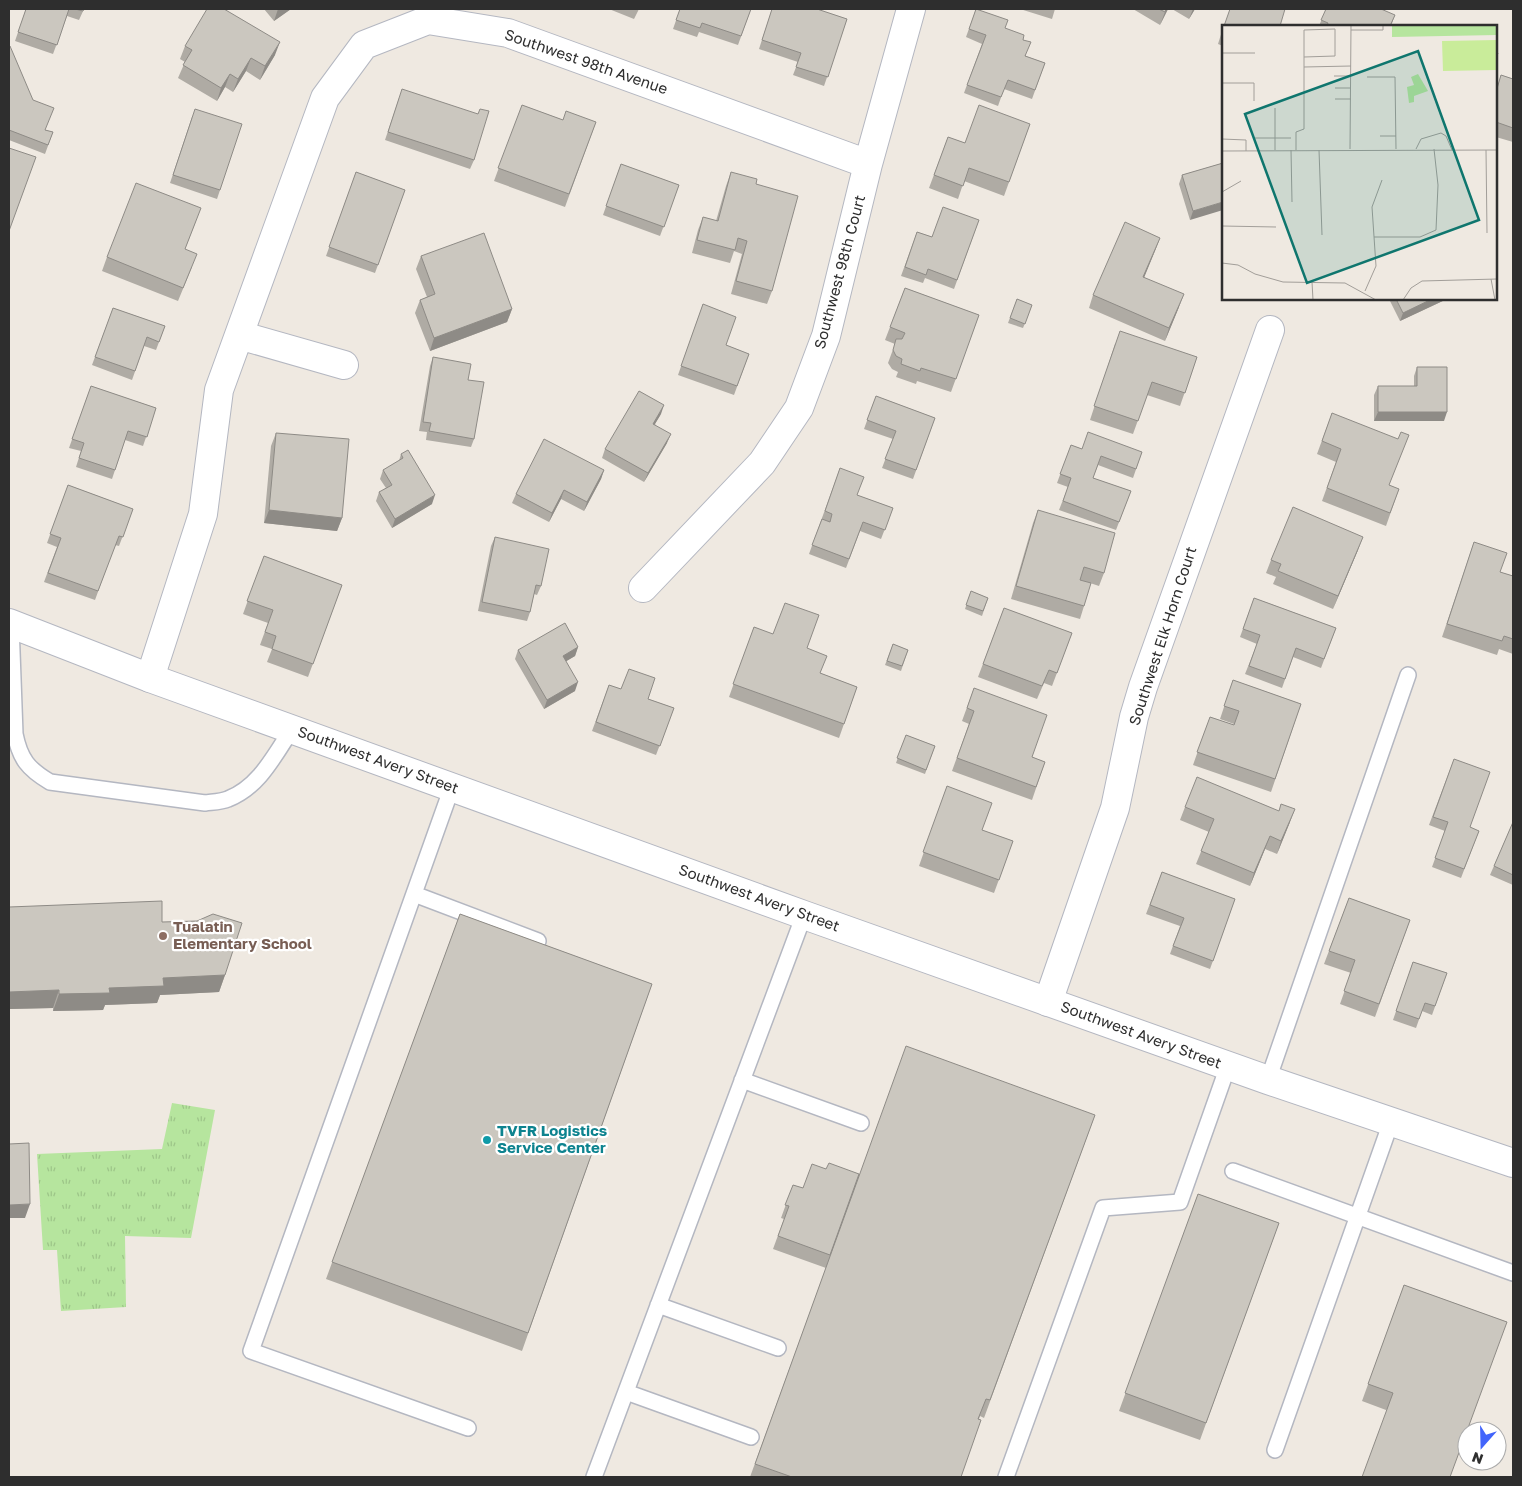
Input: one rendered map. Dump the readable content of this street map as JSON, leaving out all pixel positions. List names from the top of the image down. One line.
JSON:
{"streets":{"street":["Southwest 98th Avenue","Southwest 98th Court","Southwest Elk Horn Court","Southwest Avery Street"]},"crossings":[["Southwest 98th Avenue","Southwest 98th Court"],["Southwest 98th Avenue","Southwest Avery Street"],["Southwest Elk Horn Court","Southwest Avery Street"]],"places":["Tualatin Elementary School","TVFR Logistics Service Center"],"north":"bottom"}
